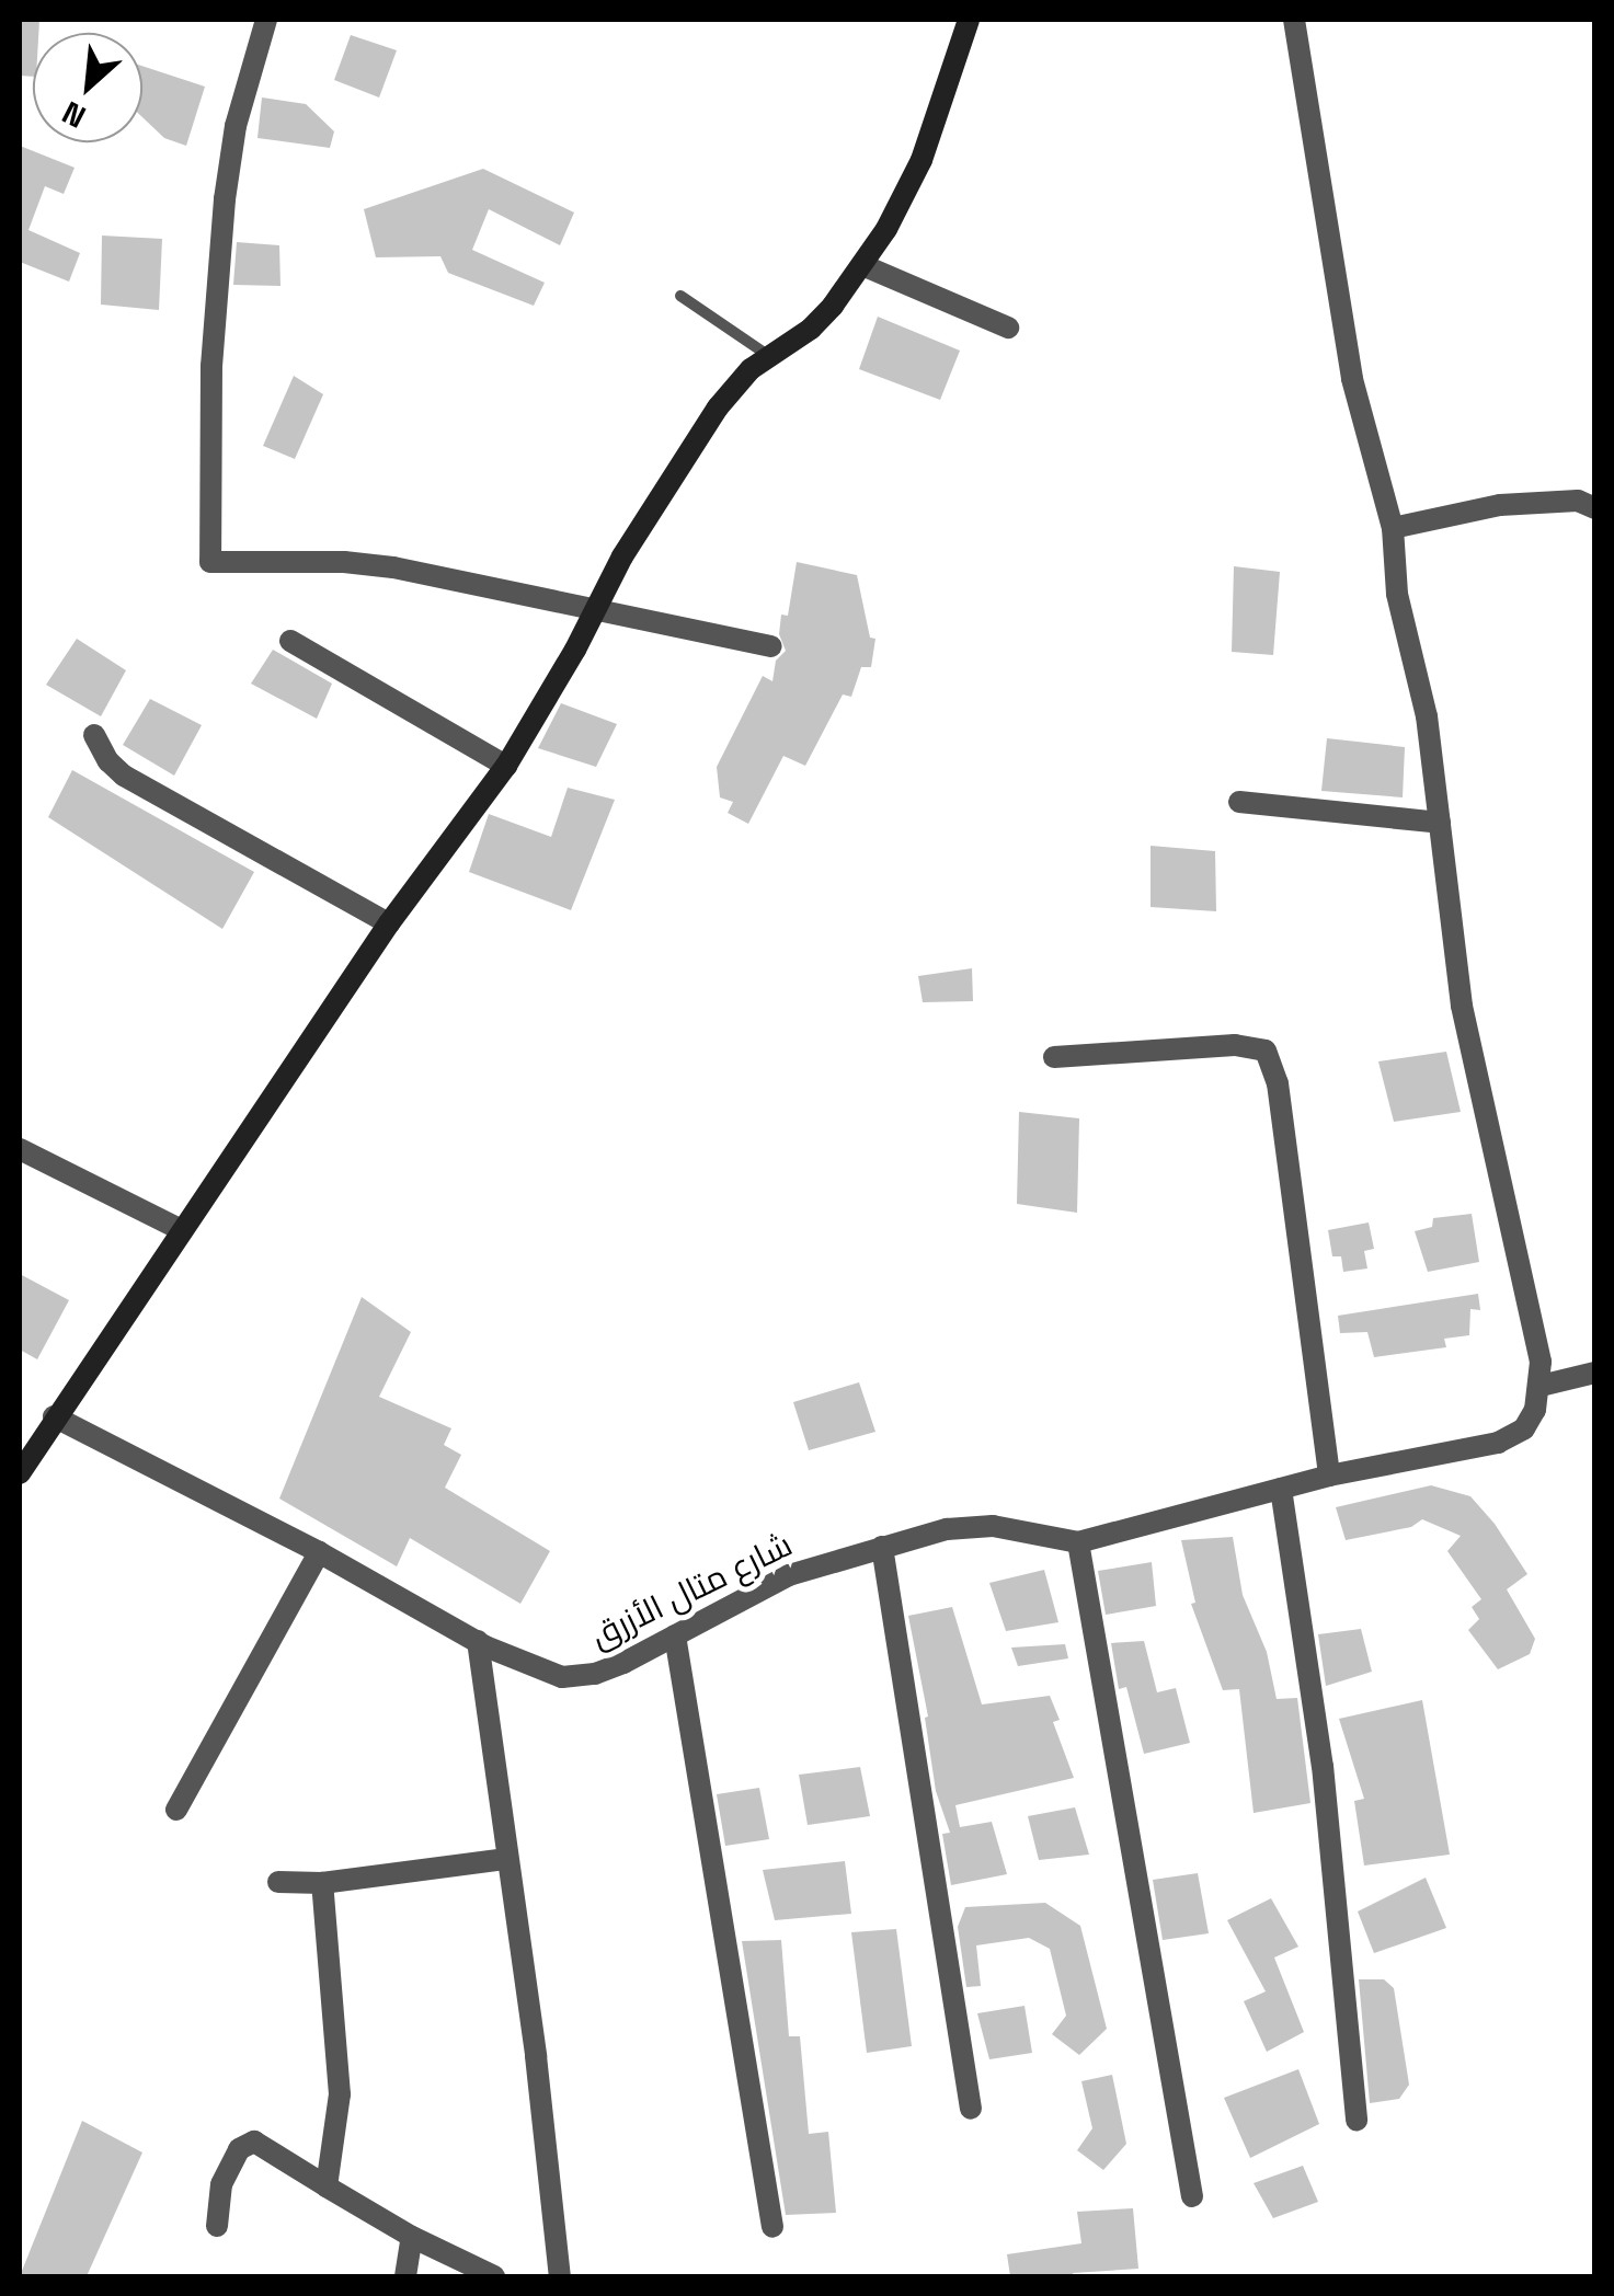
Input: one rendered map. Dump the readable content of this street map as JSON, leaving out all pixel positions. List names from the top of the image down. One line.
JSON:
{"streets":{"street":["شارع متال الأزرق"]},"north":"bottom left"}
